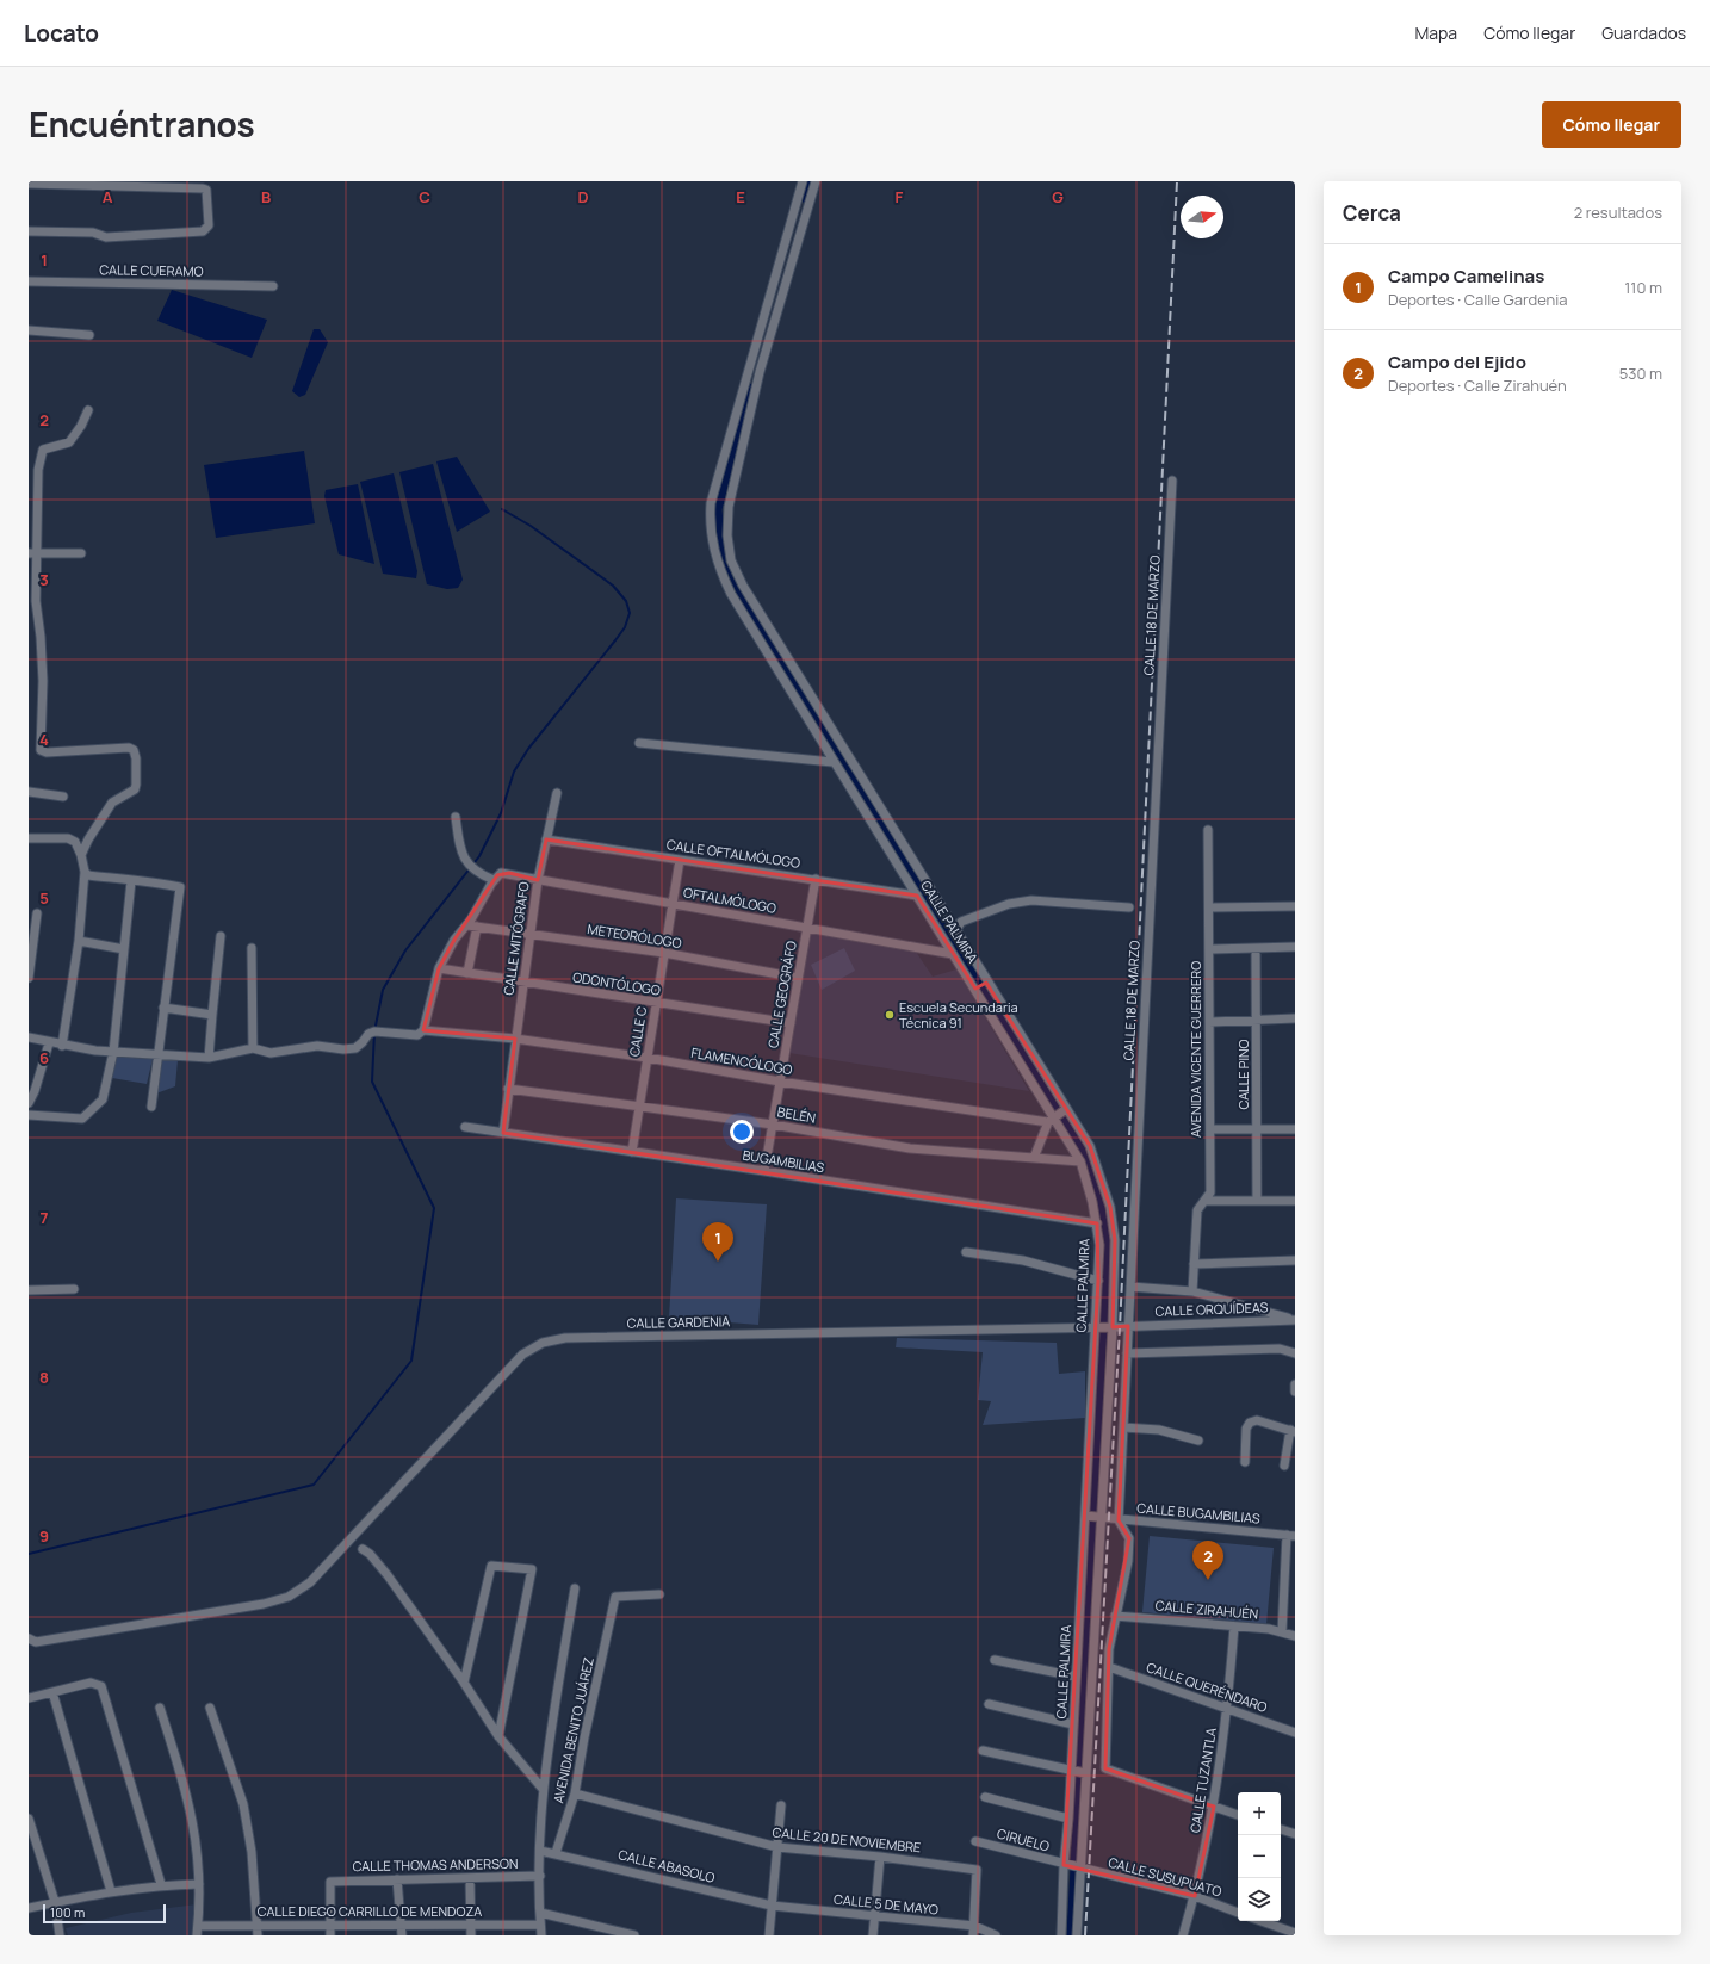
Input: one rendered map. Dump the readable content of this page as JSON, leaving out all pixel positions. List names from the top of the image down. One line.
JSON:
{"streets":{"street":["CALLE CUERAMO","CALLE 18 DE MARZO","CALLE OFTALMÓLOGO","OFTALMÓLOGO","CALLE PALMIRA","METEORÓLOGO","CALLE MITÓGRAFO","ODONTÓLOGO","CALLE GEOGRÁFO","CALLE C","AVENIDA VICENTE GUERRERO","FLAMENCÓLOGO","CALLE PINO","BELÉN","BUGAMBILIAS","CALLE ORQUÍDEAS","CALLE GARDENIA","CALLE BUGAMBILIAS","CALLE ZIRAHUÉN","CALLE QUERÉNDARO","AVENIDA BENITO JUÁREZ","CALLE TUZANTLA","CALLE 20 DE NOVIEMBRE","CIRUELO","CALLE THOMAS ANDERSON","CALLE ABASOLO","CALLE SUSUPUATO","CALLE 5 DE MAYO","CALLE DIEGO CARRILLO DE MENDOZA"]},"crossings":[["CALLE 18 DE MARZO","CALLE ORQUÍDEAS"],["CALLE 18 DE MARZO","CALLE BUGAMBILIAS"],["CALLE OFTALMÓLOGO","CALLE PALMIRA"],["CALLE OFTALMÓLOGO","CALLE MITÓGRAFO"],["CALLE OFTALMÓLOGO","CALLE GEOGRÁFO"],["CALLE OFTALMÓLOGO","CALLE C"],["OFTALMÓLOGO","CALLE PALMIRA"],["OFTALMÓLOGO","CALLE MITÓGRAFO"],["OFTALMÓLOGO","CALLE GEOGRÁFO"],["OFTALMÓLOGO","CALLE C"],["CALLE PALMIRA","FLAMENCÓLOGO"],["CALLE PALMIRA","BELÉN"],["CALLE PALMIRA","BUGAMBILIAS"],["CALLE PALMIRA","CALLE GARDENIA"],["CALLE PALMIRA","CALLE BUGAMBILIAS"],["CALLE PALMIRA","CIRUELO"],["METEORÓLOGO","CALLE MITÓGRAFO"],["METEORÓLOGO","CALLE GEOGRÁFO"],["METEORÓLOGO","CALLE C"],["CALLE MITÓGRAFO","ODONTÓLOGO"],["CALLE MITÓGRAFO","FLAMENCÓLOGO"],["CALLE MITÓGRAFO","BELÉN"],["CALLE MITÓGRAFO","BUGAMBILIAS"],["ODONTÓLOGO","CALLE GEOGRÁFO"],["ODONTÓLOGO","CALLE C"],["CALLE GEOGRÁFO","FLAMENCÓLOGO"],["CALLE GEOGRÁFO","BELÉN"],["CALLE GEOGRÁFO","BUGAMBILIAS"],["CALLE C","FLAMENCÓLOGO"],["CALLE C","BELÉN"],["CALLE C","BUGAMBILIAS"],["CALLE ORQUÍDEAS","CALLE GARDENIA"],["CALLE ZIRAHUÉN","CALLE TUZANTLA"],["CALLE QUERÉNDARO","CALLE TUZANTLA"],["AVENIDA BENITO JUÁREZ","CALLE 20 DE NOVIEMBRE"],["AVENIDA BENITO JUÁREZ","CALLE THOMAS ANDERSON"],["AVENIDA BENITO JUÁREZ","CALLE ABASOLO"],["AVENIDA BENITO JUÁREZ","CALLE DIEGO CARRILLO DE MENDOZA"],["CALLE TUZANTLA","CALLE SUSUPUATO"],["CALLE 20 DE NOVIEMBRE","CALLE 5 DE MAYO"],["CIRUELO","CALLE SUSUPUATO"],["CALLE THOMAS ANDERSON","CALLE DIEGO CARRILLO DE MENDOZA"],["CALLE ABASOLO","CALLE 5 DE MAYO"]],"places":["Escuela Secundaria Técnica 91"],"scale_bar":"100 m","north":"right","page":{"header":"Locato","nav":["Mapa","Cómo llegar","Guardados"],"title":"Encuéntranos","buttons":"Cómo llegar","heading":["Cerca","2 resultados"],"list":[{"mark":"1","name":"Campo Camelinas","note":"Deportes · Calle Gardenia","value":"110 m"},{"mark":"2","name":"Campo del Ejido","note":"Deportes · Calle Zirahuén","value":"530 m"}],"pins":["1","2"],"map_buttons":["+","−"],"scale":"100 m"},"grid":{"columns":["A","B","C","D","E","F","G"],"rows":["1","2","3","4","5","6","7","8","9"]}}
